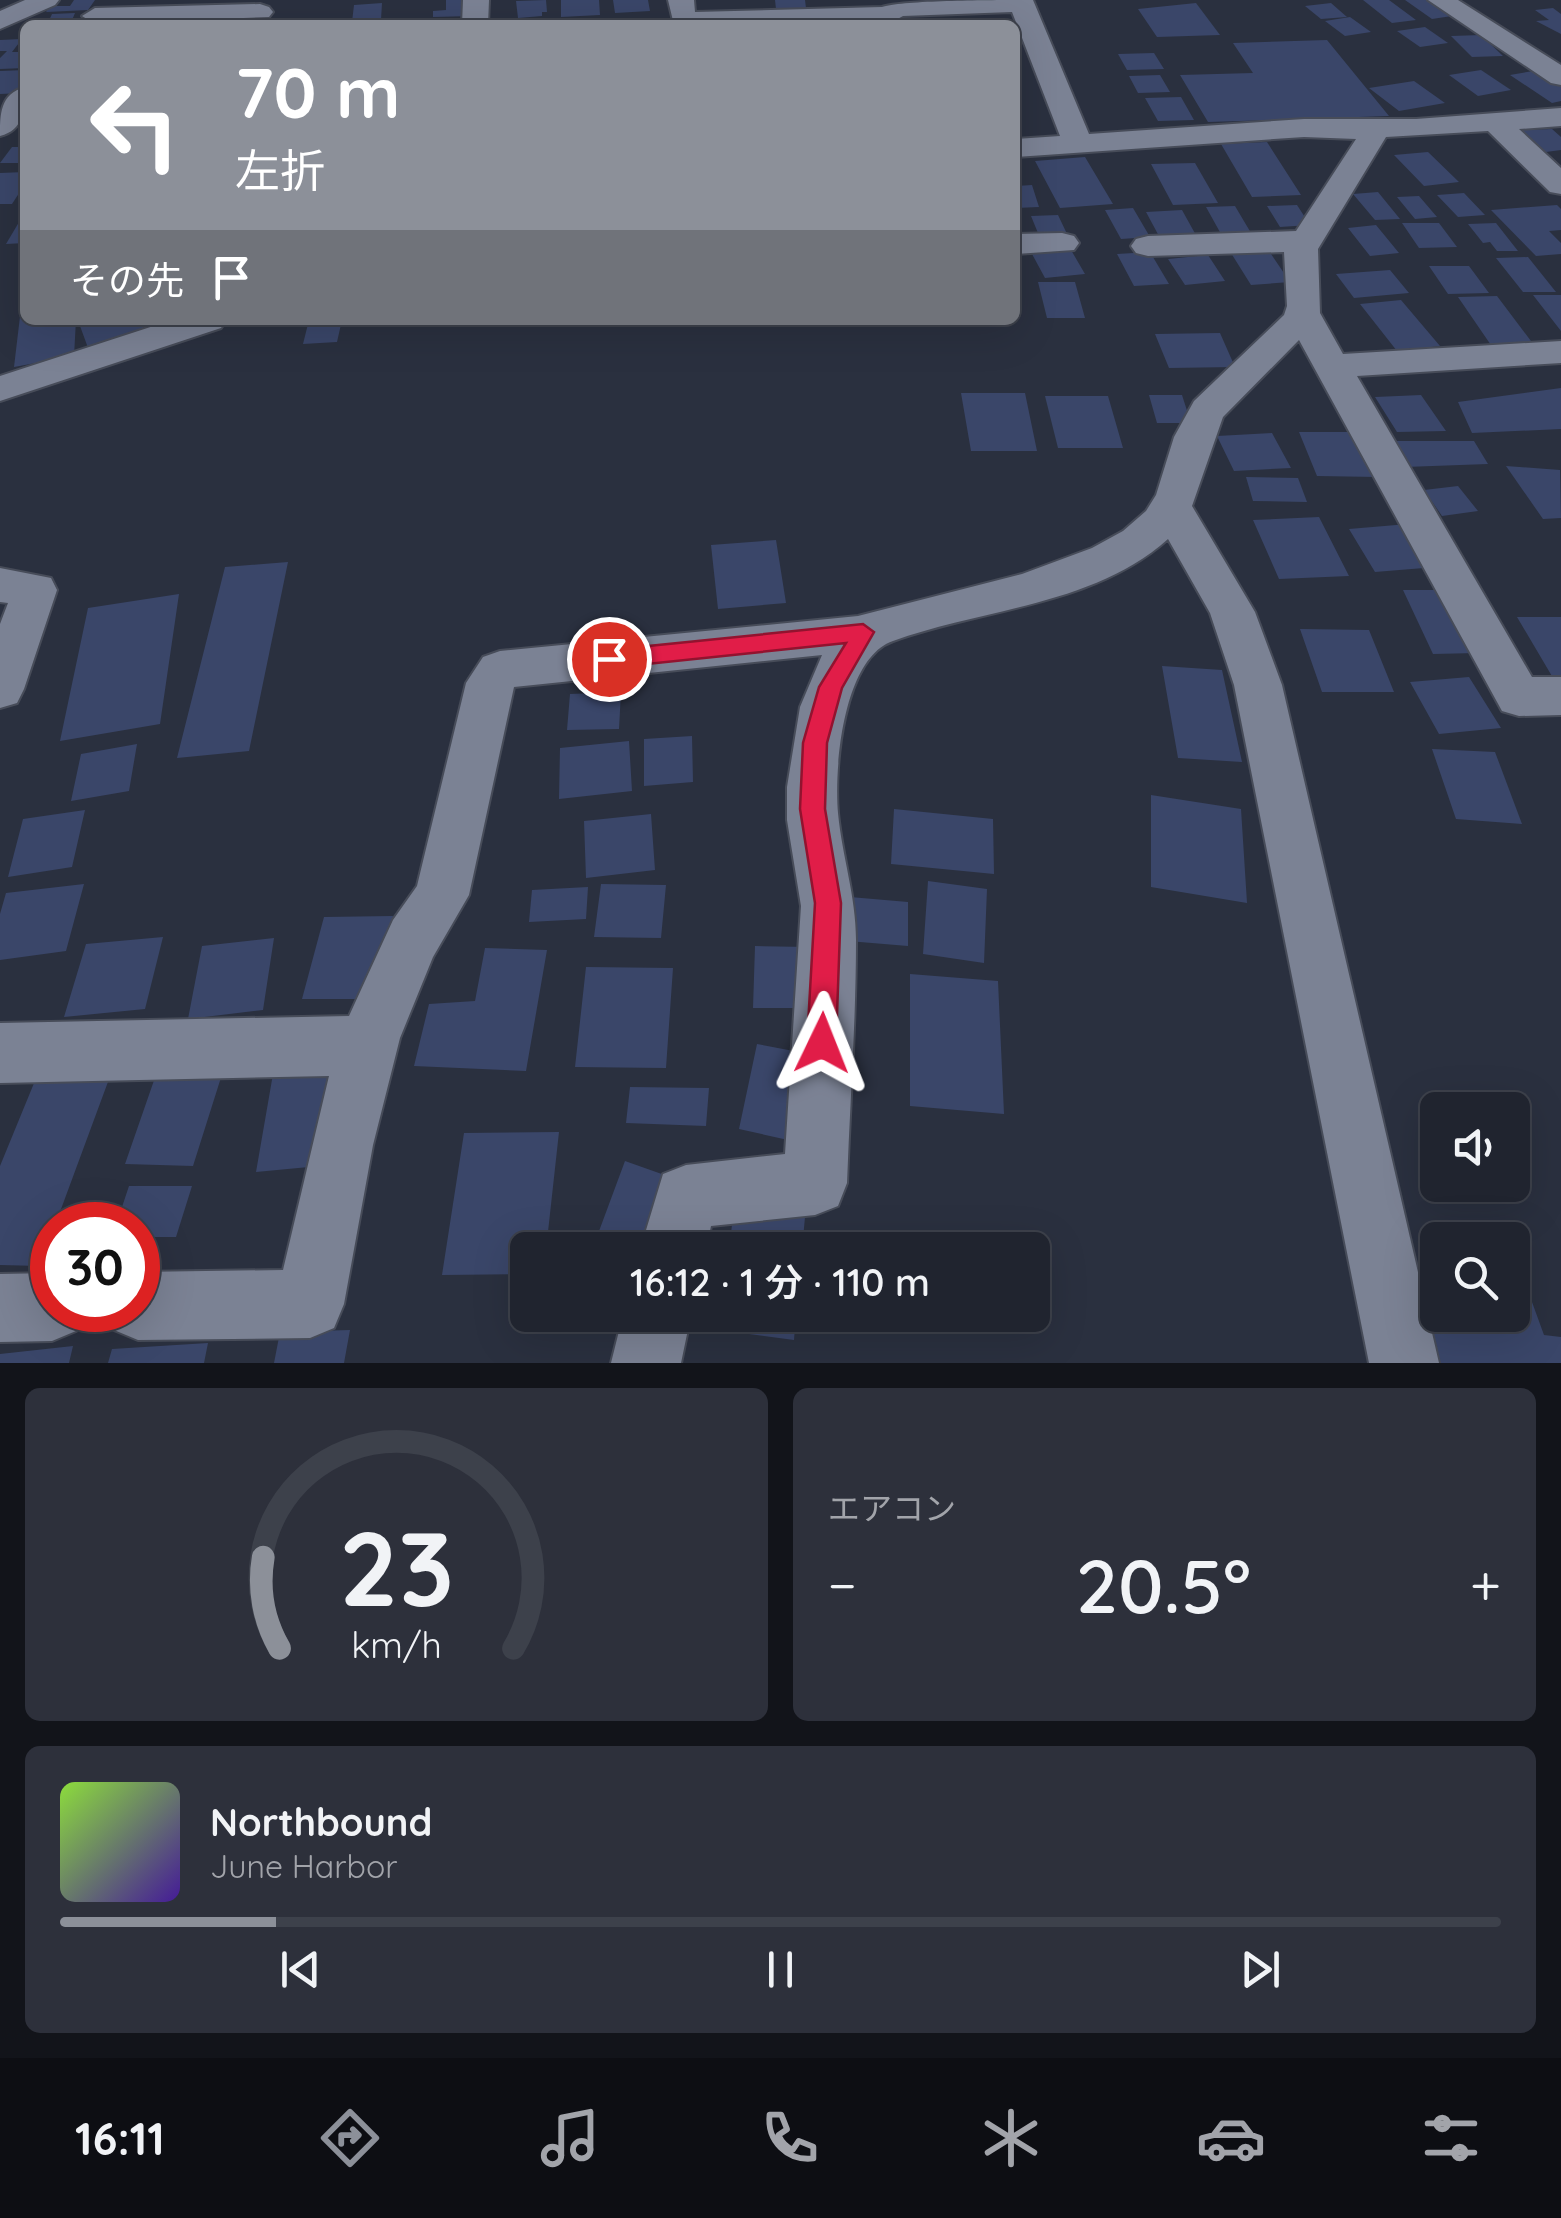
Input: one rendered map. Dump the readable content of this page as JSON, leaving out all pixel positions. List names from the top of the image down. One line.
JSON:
{"page":{"turn":["70 m","左折"],"then":"その先","limit":"30","trip":"16:12 · 1 分 · 110 m","tile":"エアコン","heat":["−","20.5°","+"],"song":["Northbound","June Harbor"],"tabs":"16:11","gauge":["23","km/h"]}}
